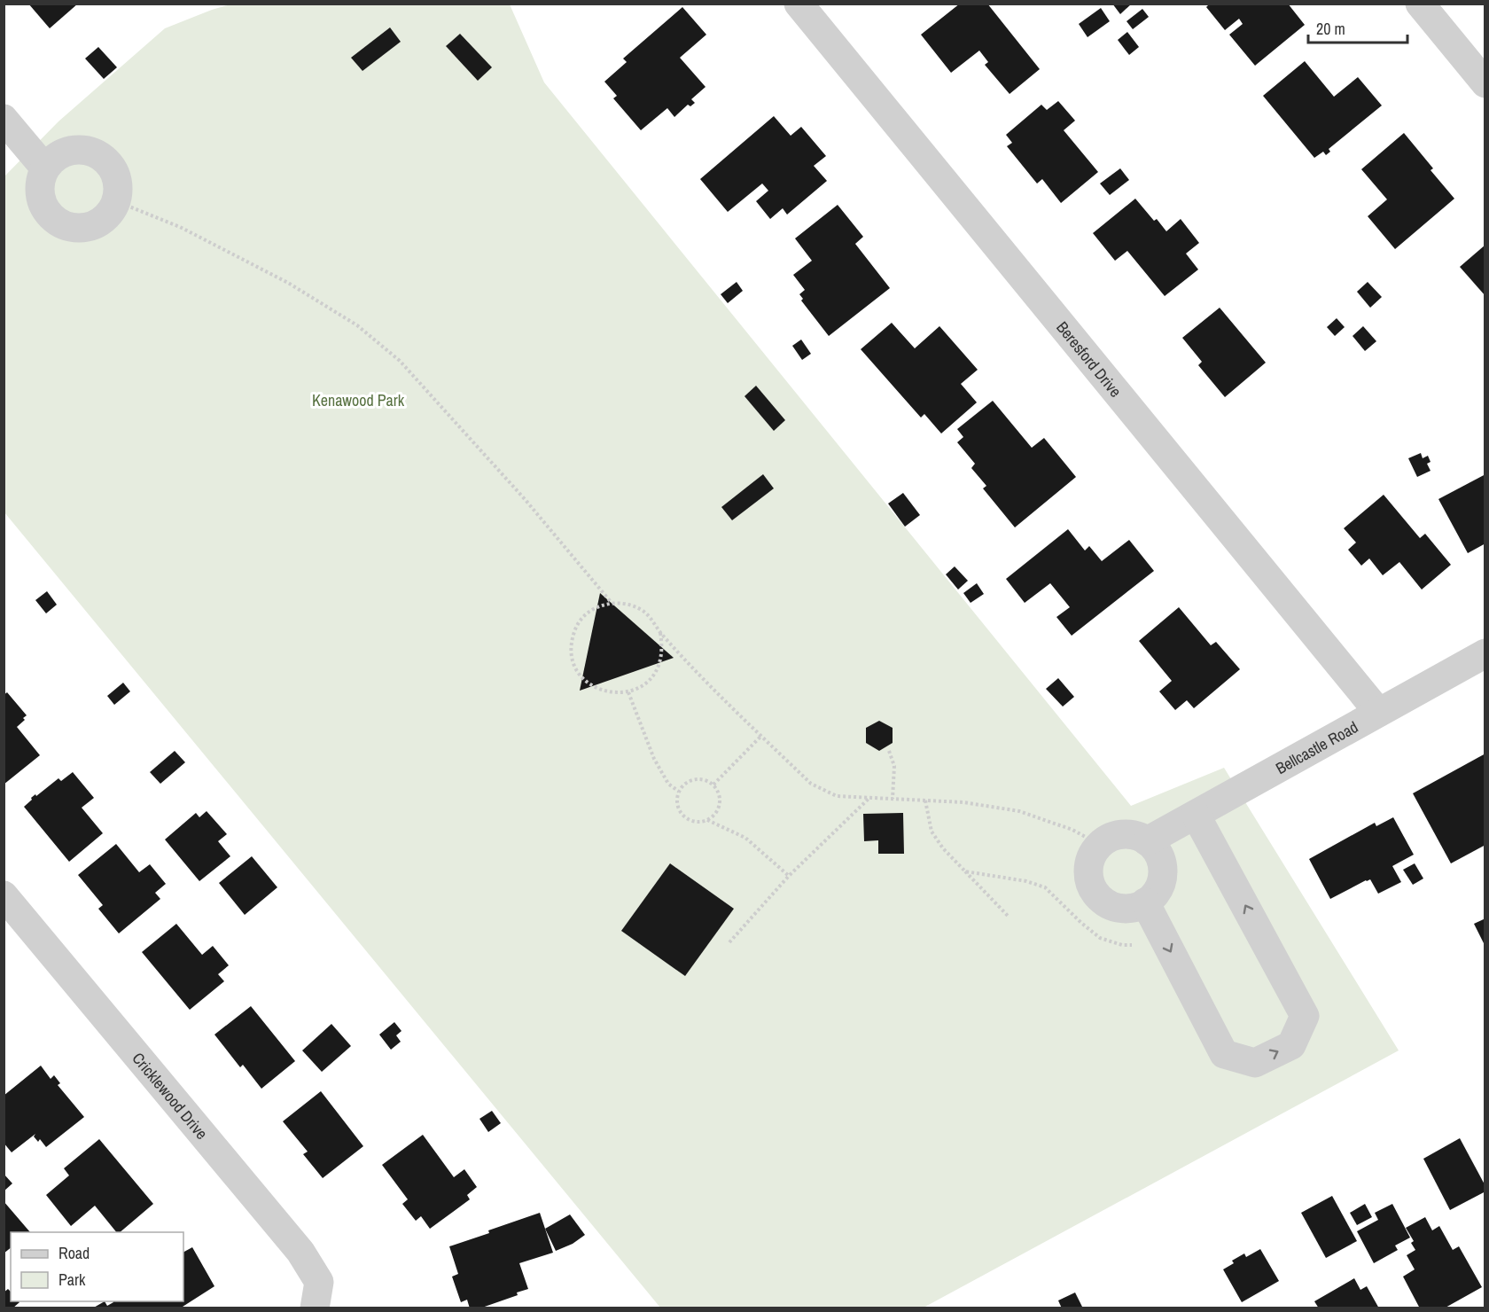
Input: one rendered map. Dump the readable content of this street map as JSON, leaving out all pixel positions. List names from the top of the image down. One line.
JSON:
{"streets":{"street":["Beresford Drive","Bellcastle Road","Cricklewood Drive"]},"crossings":[["Beresford Drive","Bellcastle Road"]],"parks":["Kenawood Park"],"legend":["Road","Park"],"scale_bar":"20 m"}
